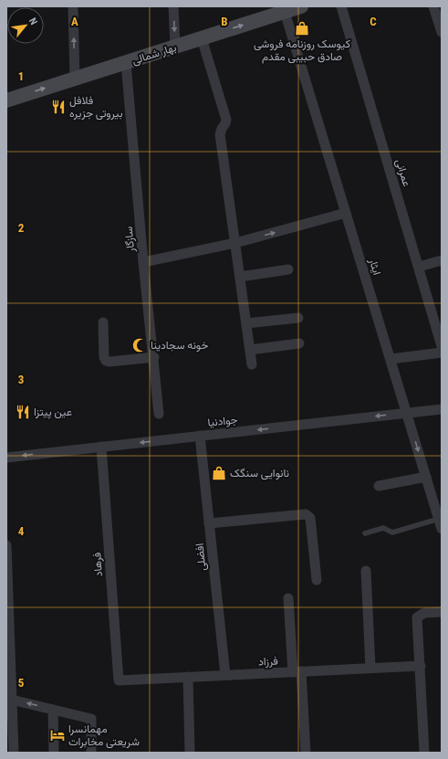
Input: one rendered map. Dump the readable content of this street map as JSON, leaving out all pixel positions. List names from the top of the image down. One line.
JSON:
{"streets":{"main road":["بهار شمالی"],"street":["عمرانی","سازگار","ایثار","جوادنیا","افضلی","فرهاد","فرزاد"]},"crossings":[["بهار شمالی","سازگار"],["بهار شمالی","ایثار"],["ایثار","جوادنیا"],["جوادنیا","افضلی"],["جوادنیا","فرهاد"],["افضلی","فرزاد"],["فرهاد","فرزاد"]],"one_way":["بهار شمالی","جوادنیا"],"places":{"shop":["کیوسک روزنامه فروشی صادق حبیبی مقدم","نانوایی سنگک"],"restaurant":["فلافل بیروتی جزیره","عین پیتزا"],"mosque":["خونه سجادینا"],"hotel":["مهمانسرا شریعتی مخابرات"]},"north":"top right","grid":{"columns":["A","B","C"],"rows":["1","2","3","4","5"]}}
